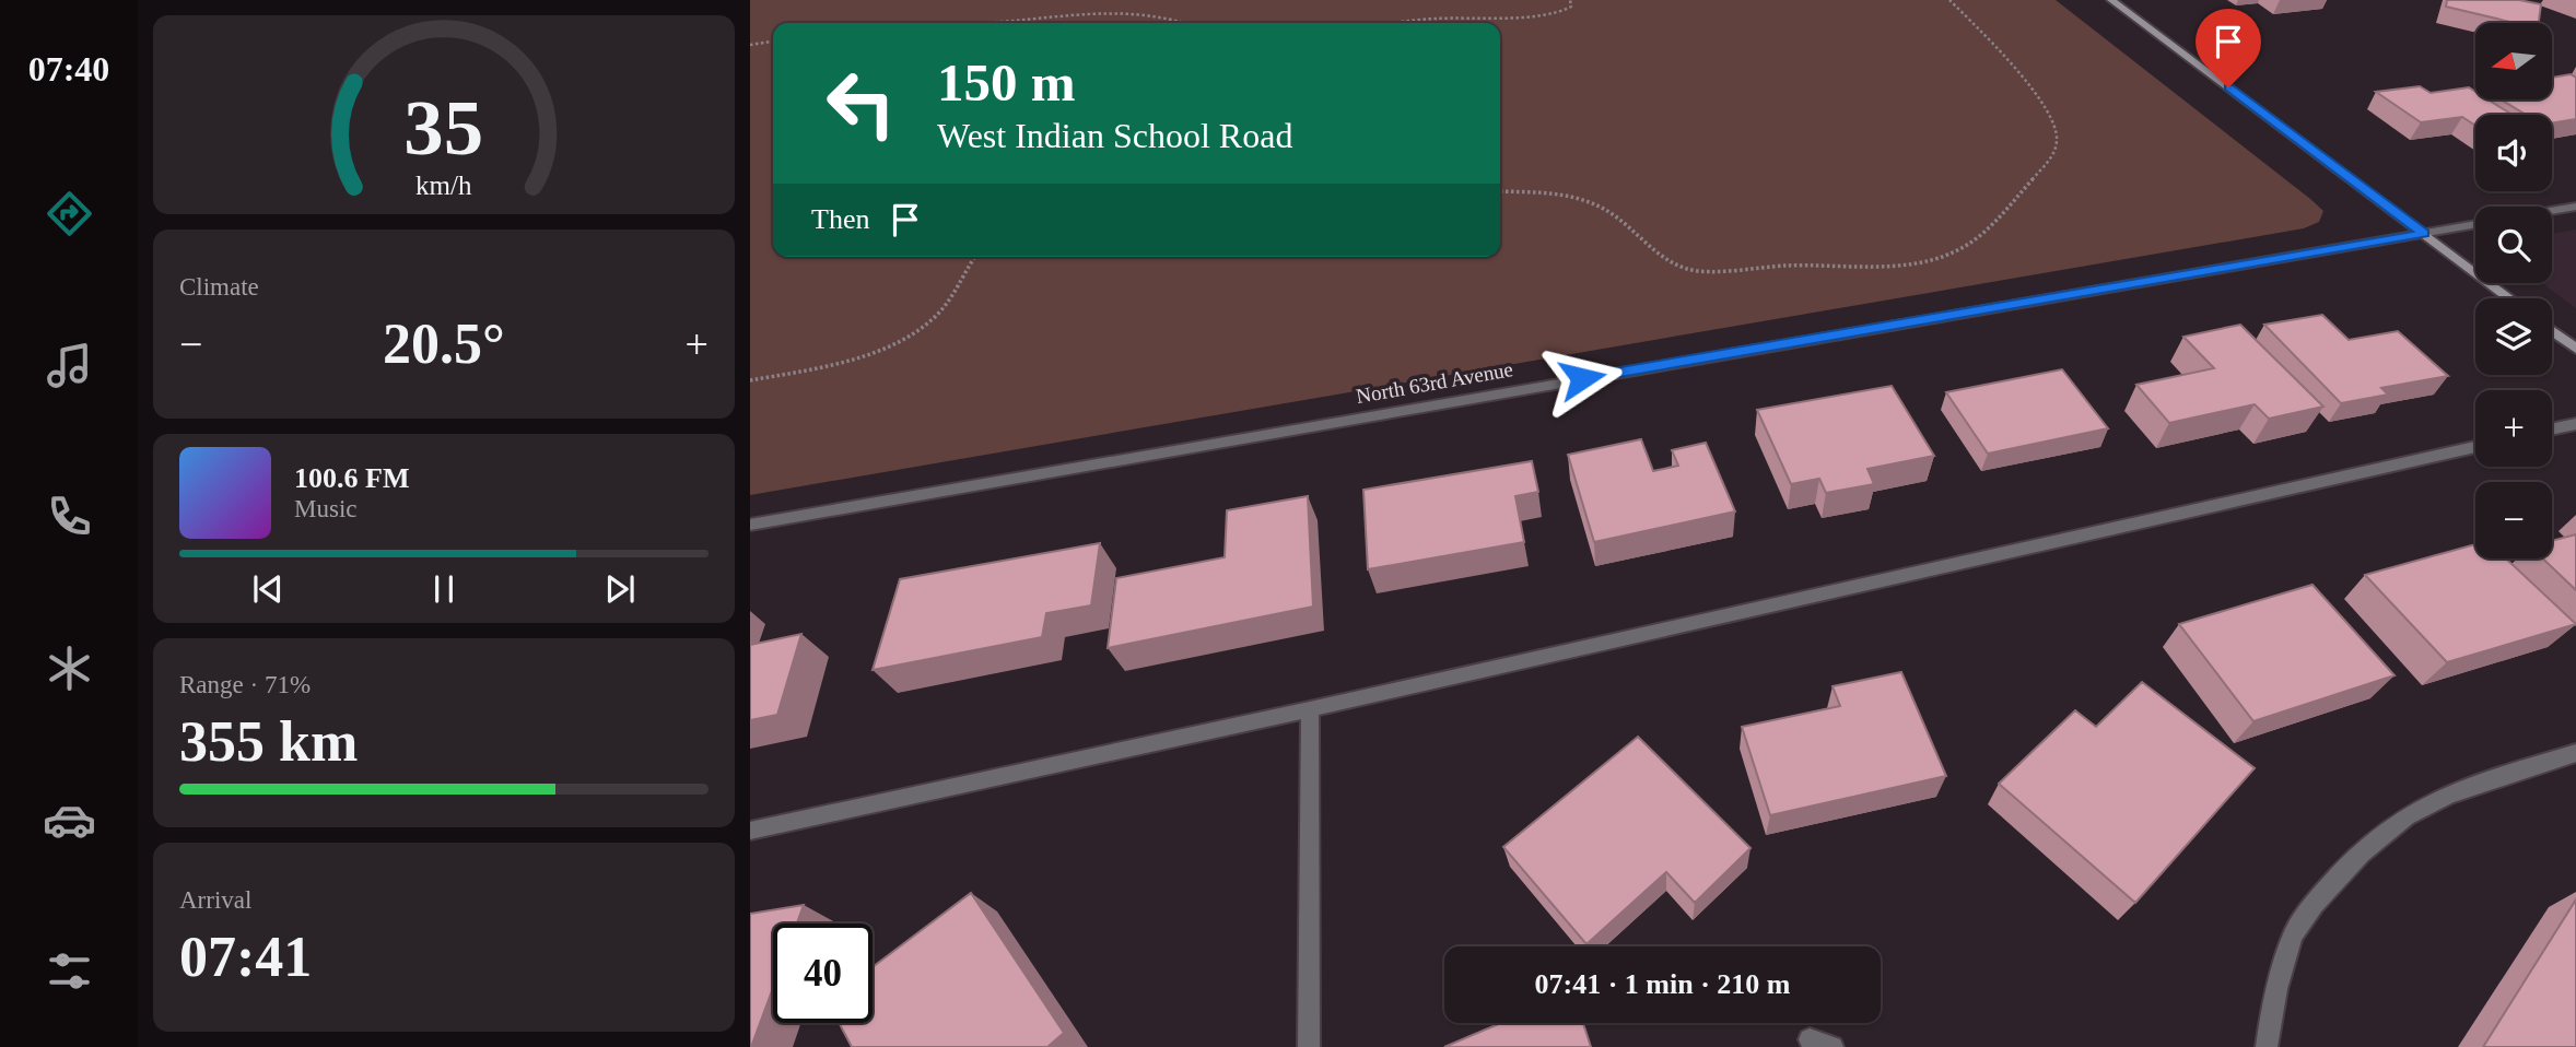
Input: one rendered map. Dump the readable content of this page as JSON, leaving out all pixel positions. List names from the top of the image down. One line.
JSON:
{"streets":{"street":["North 63rd Avenue"]},"north":"left","page":{"tabs":"07:40","map_buttons":["+","−"],"turn":["150 m","West Indian School Road"],"then":"Then","tile":["Climate",["Range · 71%","355 km"],["Arrival","07:41"]],"heat":["−","20.5°","+"],"song":["100.6 FM","Music"],"limit":"40","trip":"07:41 · 1 min · 210 m","gauge":["35","km/h"]}}
